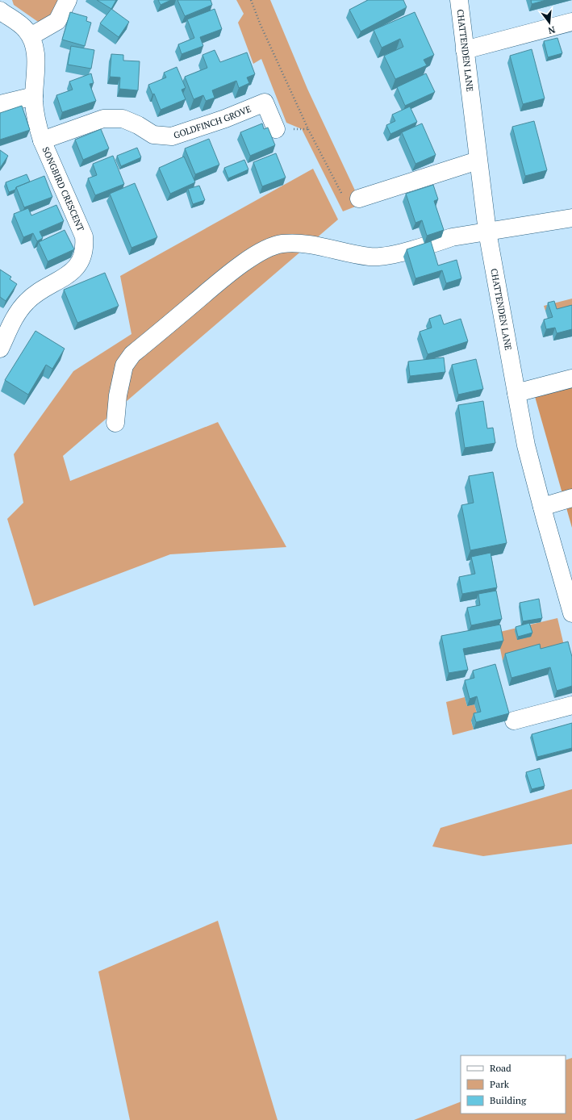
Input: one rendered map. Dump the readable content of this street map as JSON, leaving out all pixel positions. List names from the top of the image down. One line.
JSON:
{"streets":{"street":["CHATTENDEN LANE","GOLDFINCH GROVE","SONGBIRD CRESCENT"]},"crossings":[["GOLDFINCH GROVE","SONGBIRD CRESCENT"]],"legend":["Road","Park","Building"],"north":"bottom"}
